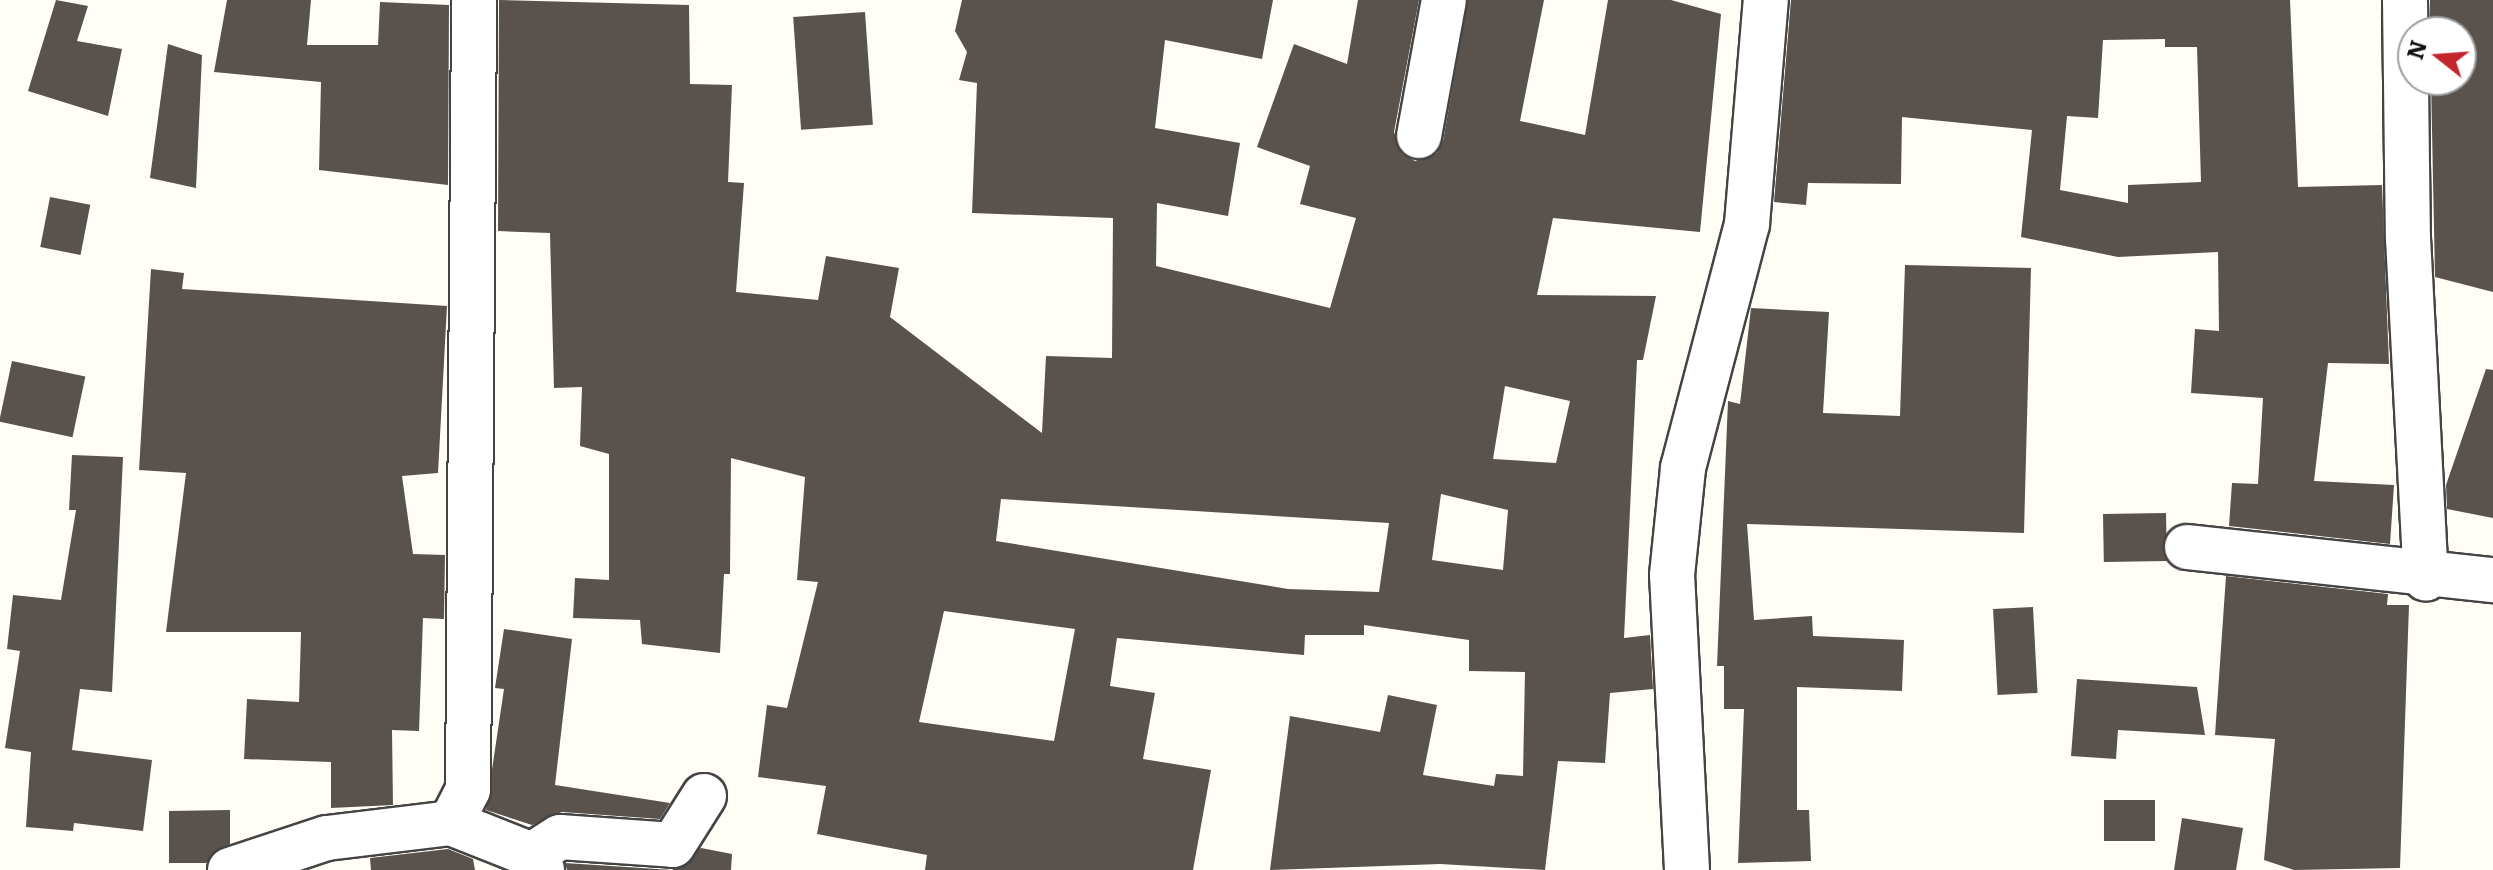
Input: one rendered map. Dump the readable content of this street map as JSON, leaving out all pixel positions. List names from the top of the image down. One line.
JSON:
{"north":"left"}
